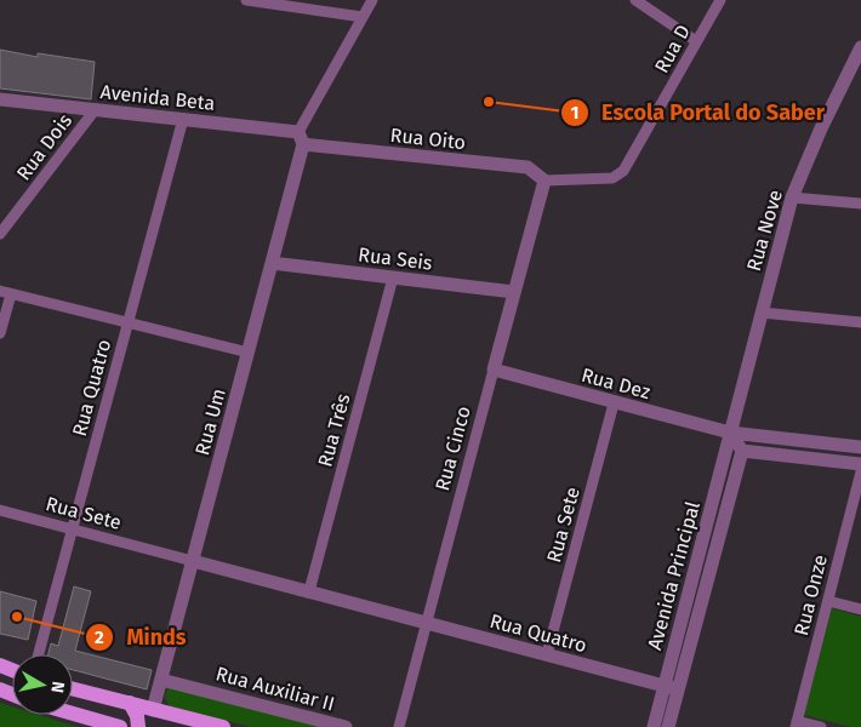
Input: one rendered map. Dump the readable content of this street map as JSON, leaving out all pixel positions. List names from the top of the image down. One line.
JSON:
{"streets":{"street":["Rua D","Avenida Beta","Rua Oito","Rua Dois","Rua Nove","Rua Seis","Rua Dez","Rua Quatro","Rua Um","Rua Três","Rua Cinco","Rua Sete","Avenida Principal","Rua Onze","Rua Auxiliar II"]},"crossings":[["Rua D","Rua Oito"],["Rua D","Rua Cinco"],["Avenida Beta","Rua Oito"],["Avenida Beta","Rua Dois"],["Avenida Beta","Rua Quatro"],["Avenida Beta","Rua Um"],["Rua Oito","Rua Um"],["Rua Oito","Rua Cinco"],["Rua Nove","Rua Dez"],["Rua Nove","Avenida Principal"],["Rua Seis","Rua Um"],["Rua Seis","Rua Três"],["Rua Seis","Rua Cinco"],["Rua Dez","Rua Cinco"],["Rua Dez","Rua Sete"],["Rua Dez","Avenida Principal"],["Rua Quatro","Rua Um"],["Rua Quatro","Rua Três"],["Rua Quatro","Rua Cinco"],["Rua Quatro","Rua Sete"],["Rua Quatro","Avenida Principal"],["Rua Um","Rua Sete"],["Rua Um","Rua Auxiliar II"]],"places":["Escola Portal do Saber","Minds"],"north":"right"}
